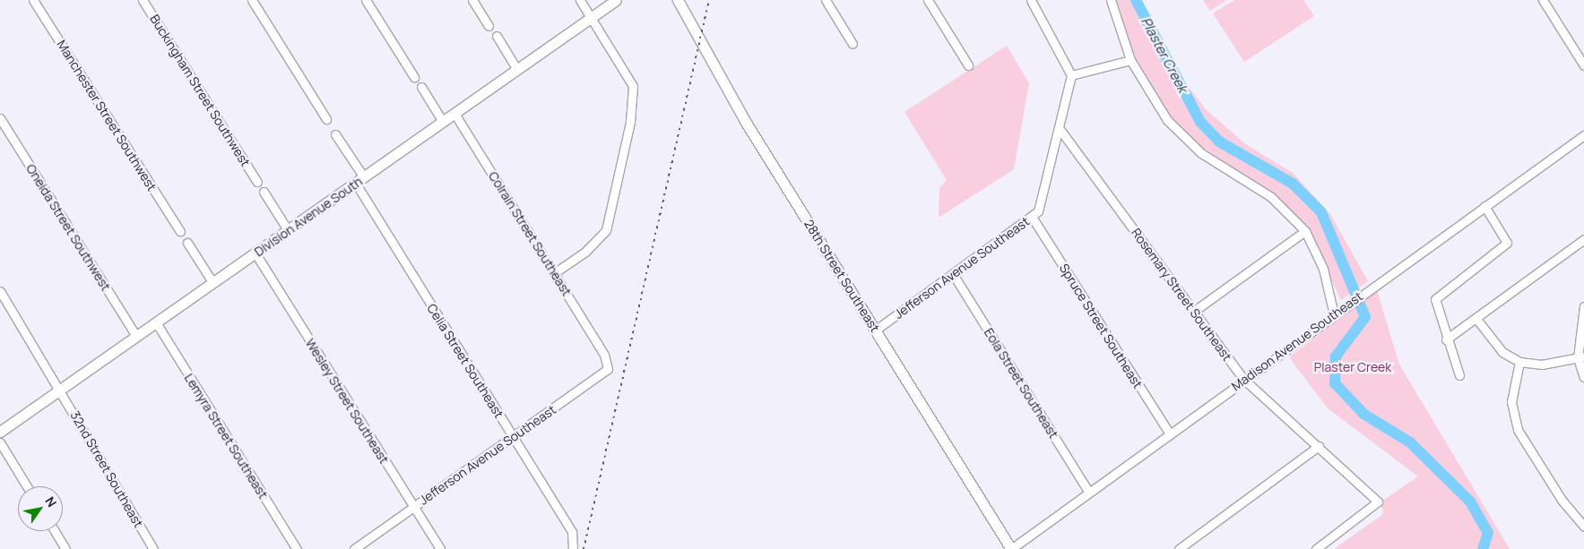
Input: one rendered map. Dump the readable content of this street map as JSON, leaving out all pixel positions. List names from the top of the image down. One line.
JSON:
{"streets":{"main road":["Division Avenue South","28th Street Southeast"],"street":["Buckingham Street Southwest","Manchester Street Southwest","Oneida Street Southwest","Colrain Street Southeast","Jefferson Avenue Southeast","Rosemary Street Southeast","Spruce Street Southeast","Madison Avenue Southeast","Celia Street Southeast","Eola Street Southeast","Wesley Street Southeast","Lemyra Street Southeast","32nd Street Southeast"]},"crossings":[["Division Avenue South","Oneida Street Southwest"],["Division Avenue South","Colrain Street Southeast"],["Division Avenue South","Celia Street Southeast"],["Division Avenue South","Wesley Street Southeast"],["Division Avenue South","Lemyra Street Southeast"],["Division Avenue South","32nd Street Southeast"],["Colrain Street Southeast","Jefferson Avenue Southeast"],["Jefferson Avenue Southeast","28th Street Southeast"],["Jefferson Avenue Southeast","Rosemary Street Southeast"],["Jefferson Avenue Southeast","Spruce Street Southeast"],["Jefferson Avenue Southeast","Celia Street Southeast"],["Jefferson Avenue Southeast","Eola Street Southeast"],["Jefferson Avenue Southeast","Wesley Street Southeast"],["28th Street Southeast","Madison Avenue Southeast"],["Rosemary Street Southeast","Madison Avenue Southeast"],["Spruce Street Southeast","Madison Avenue Southeast"],["Madison Avenue Southeast","Eola Street Southeast"]],"water":["Plaster Creek"],"parks":["Plaster Creek"],"north":"top right"}
